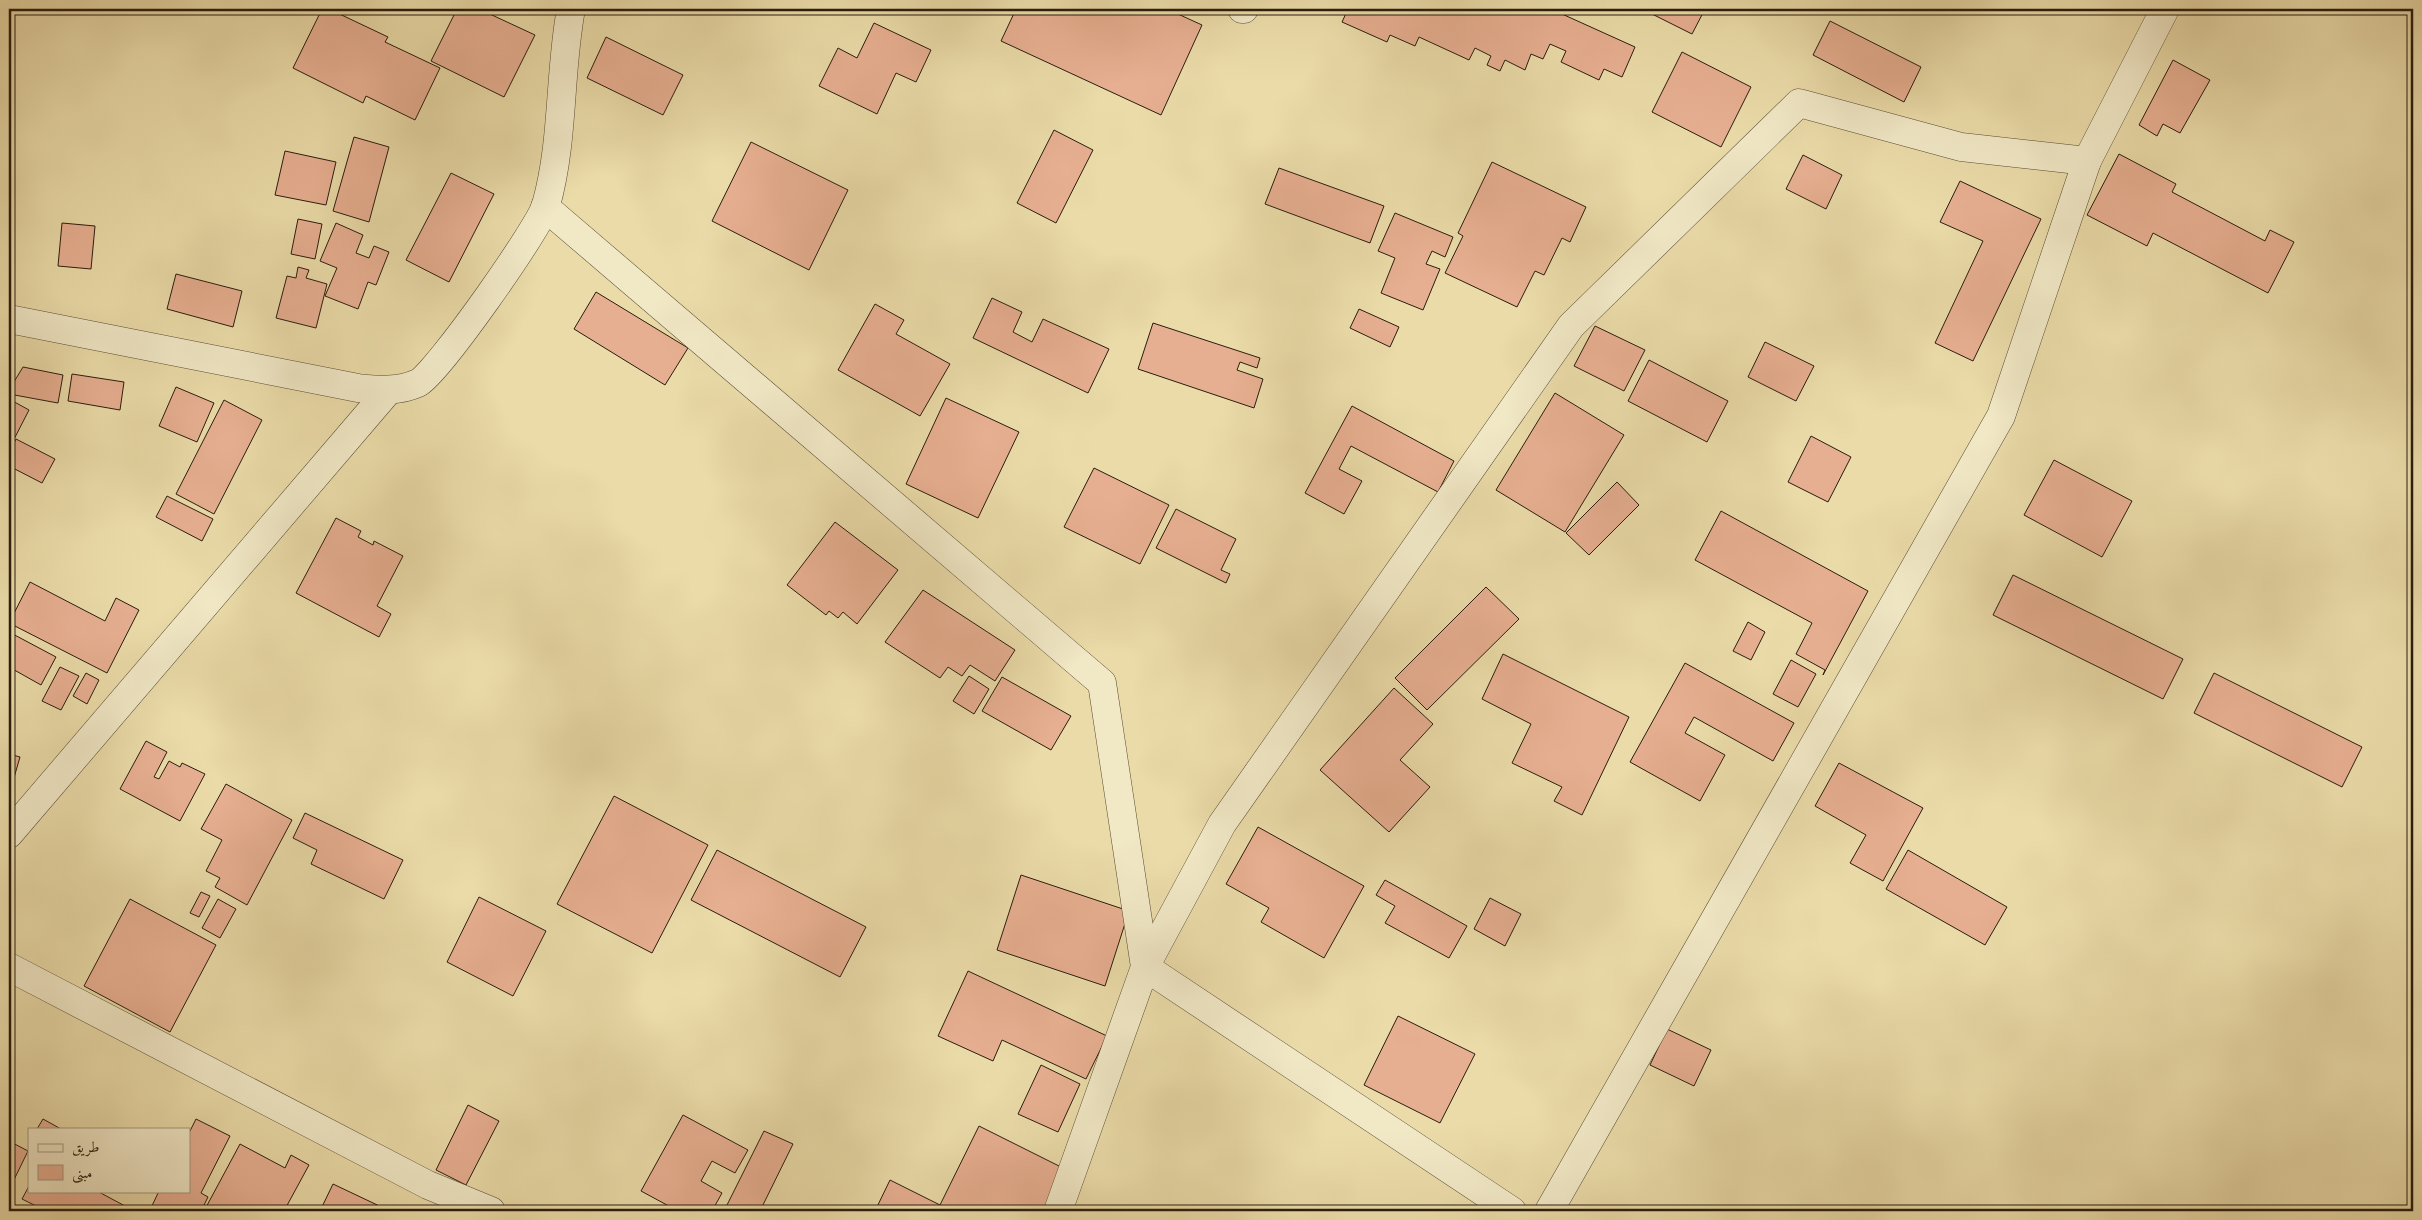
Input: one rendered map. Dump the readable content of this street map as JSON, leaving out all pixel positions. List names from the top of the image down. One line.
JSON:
{"legend":["طريق","مبنى"]}
